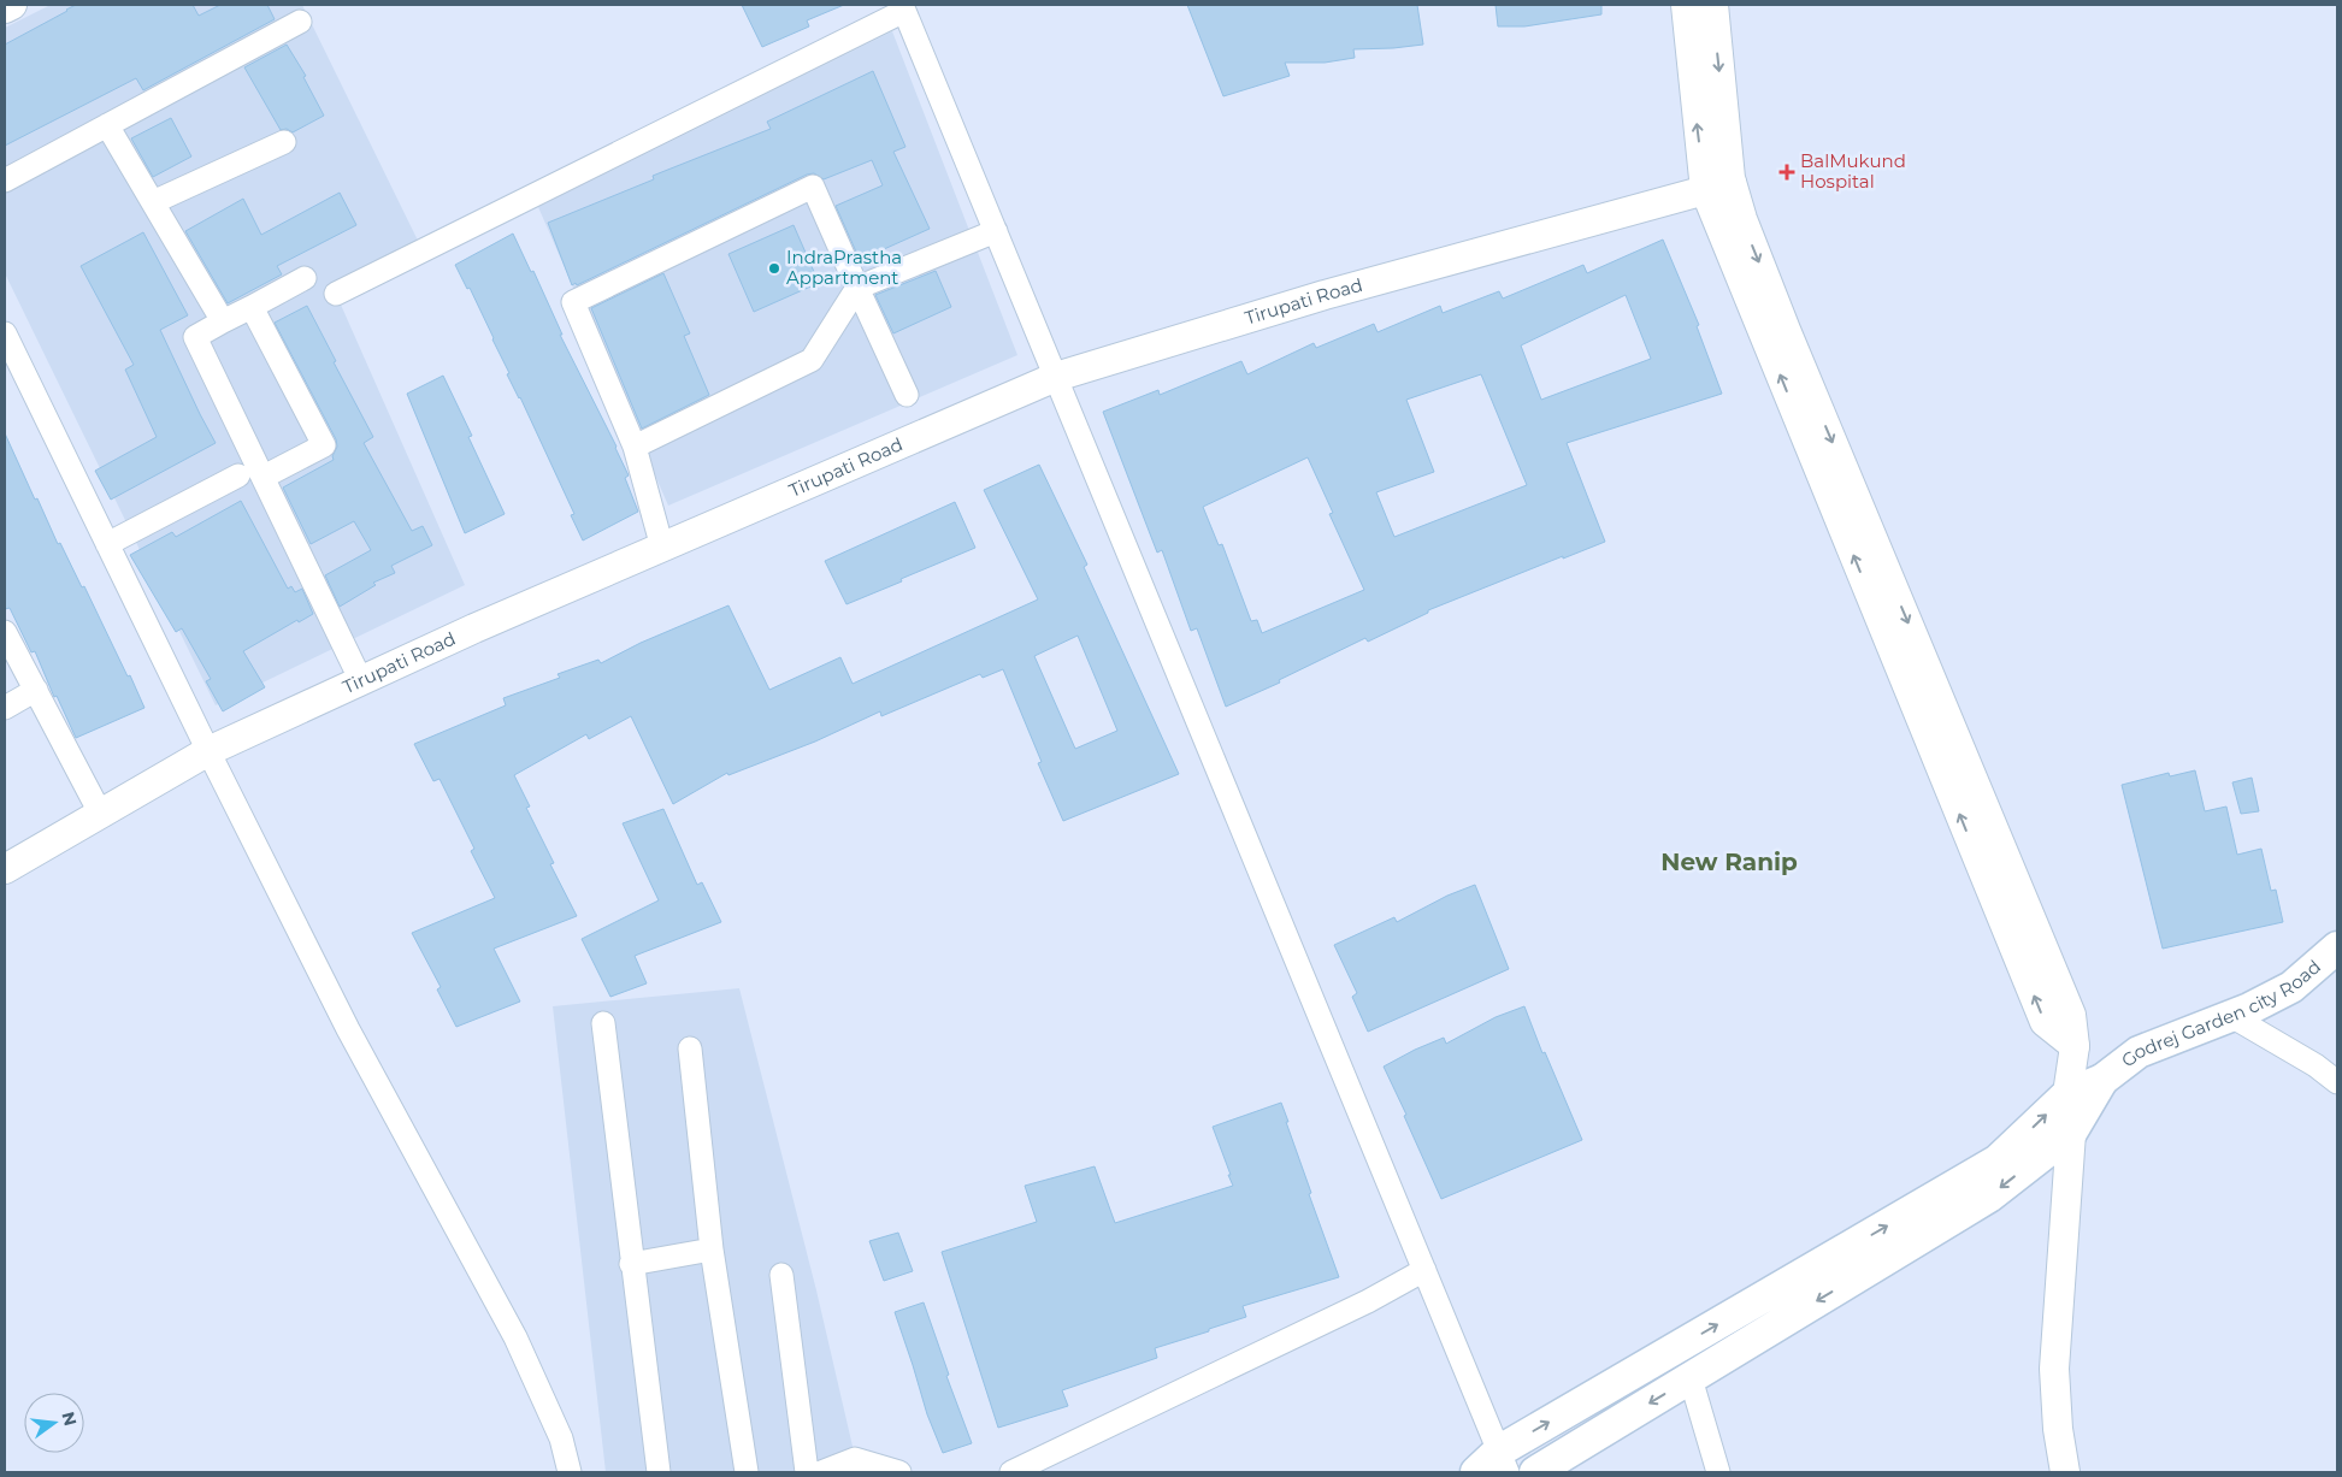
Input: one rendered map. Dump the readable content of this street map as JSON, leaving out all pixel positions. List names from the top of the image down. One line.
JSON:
{"streets":{"main road":["Godrej Garden city Road"],"street":["Tirupati Road"]},"districts":["New Ranip"],"places":{"health":["BalMukund Hospital"],"other":["IndraPrastha Appartment"]},"north":"right"}
